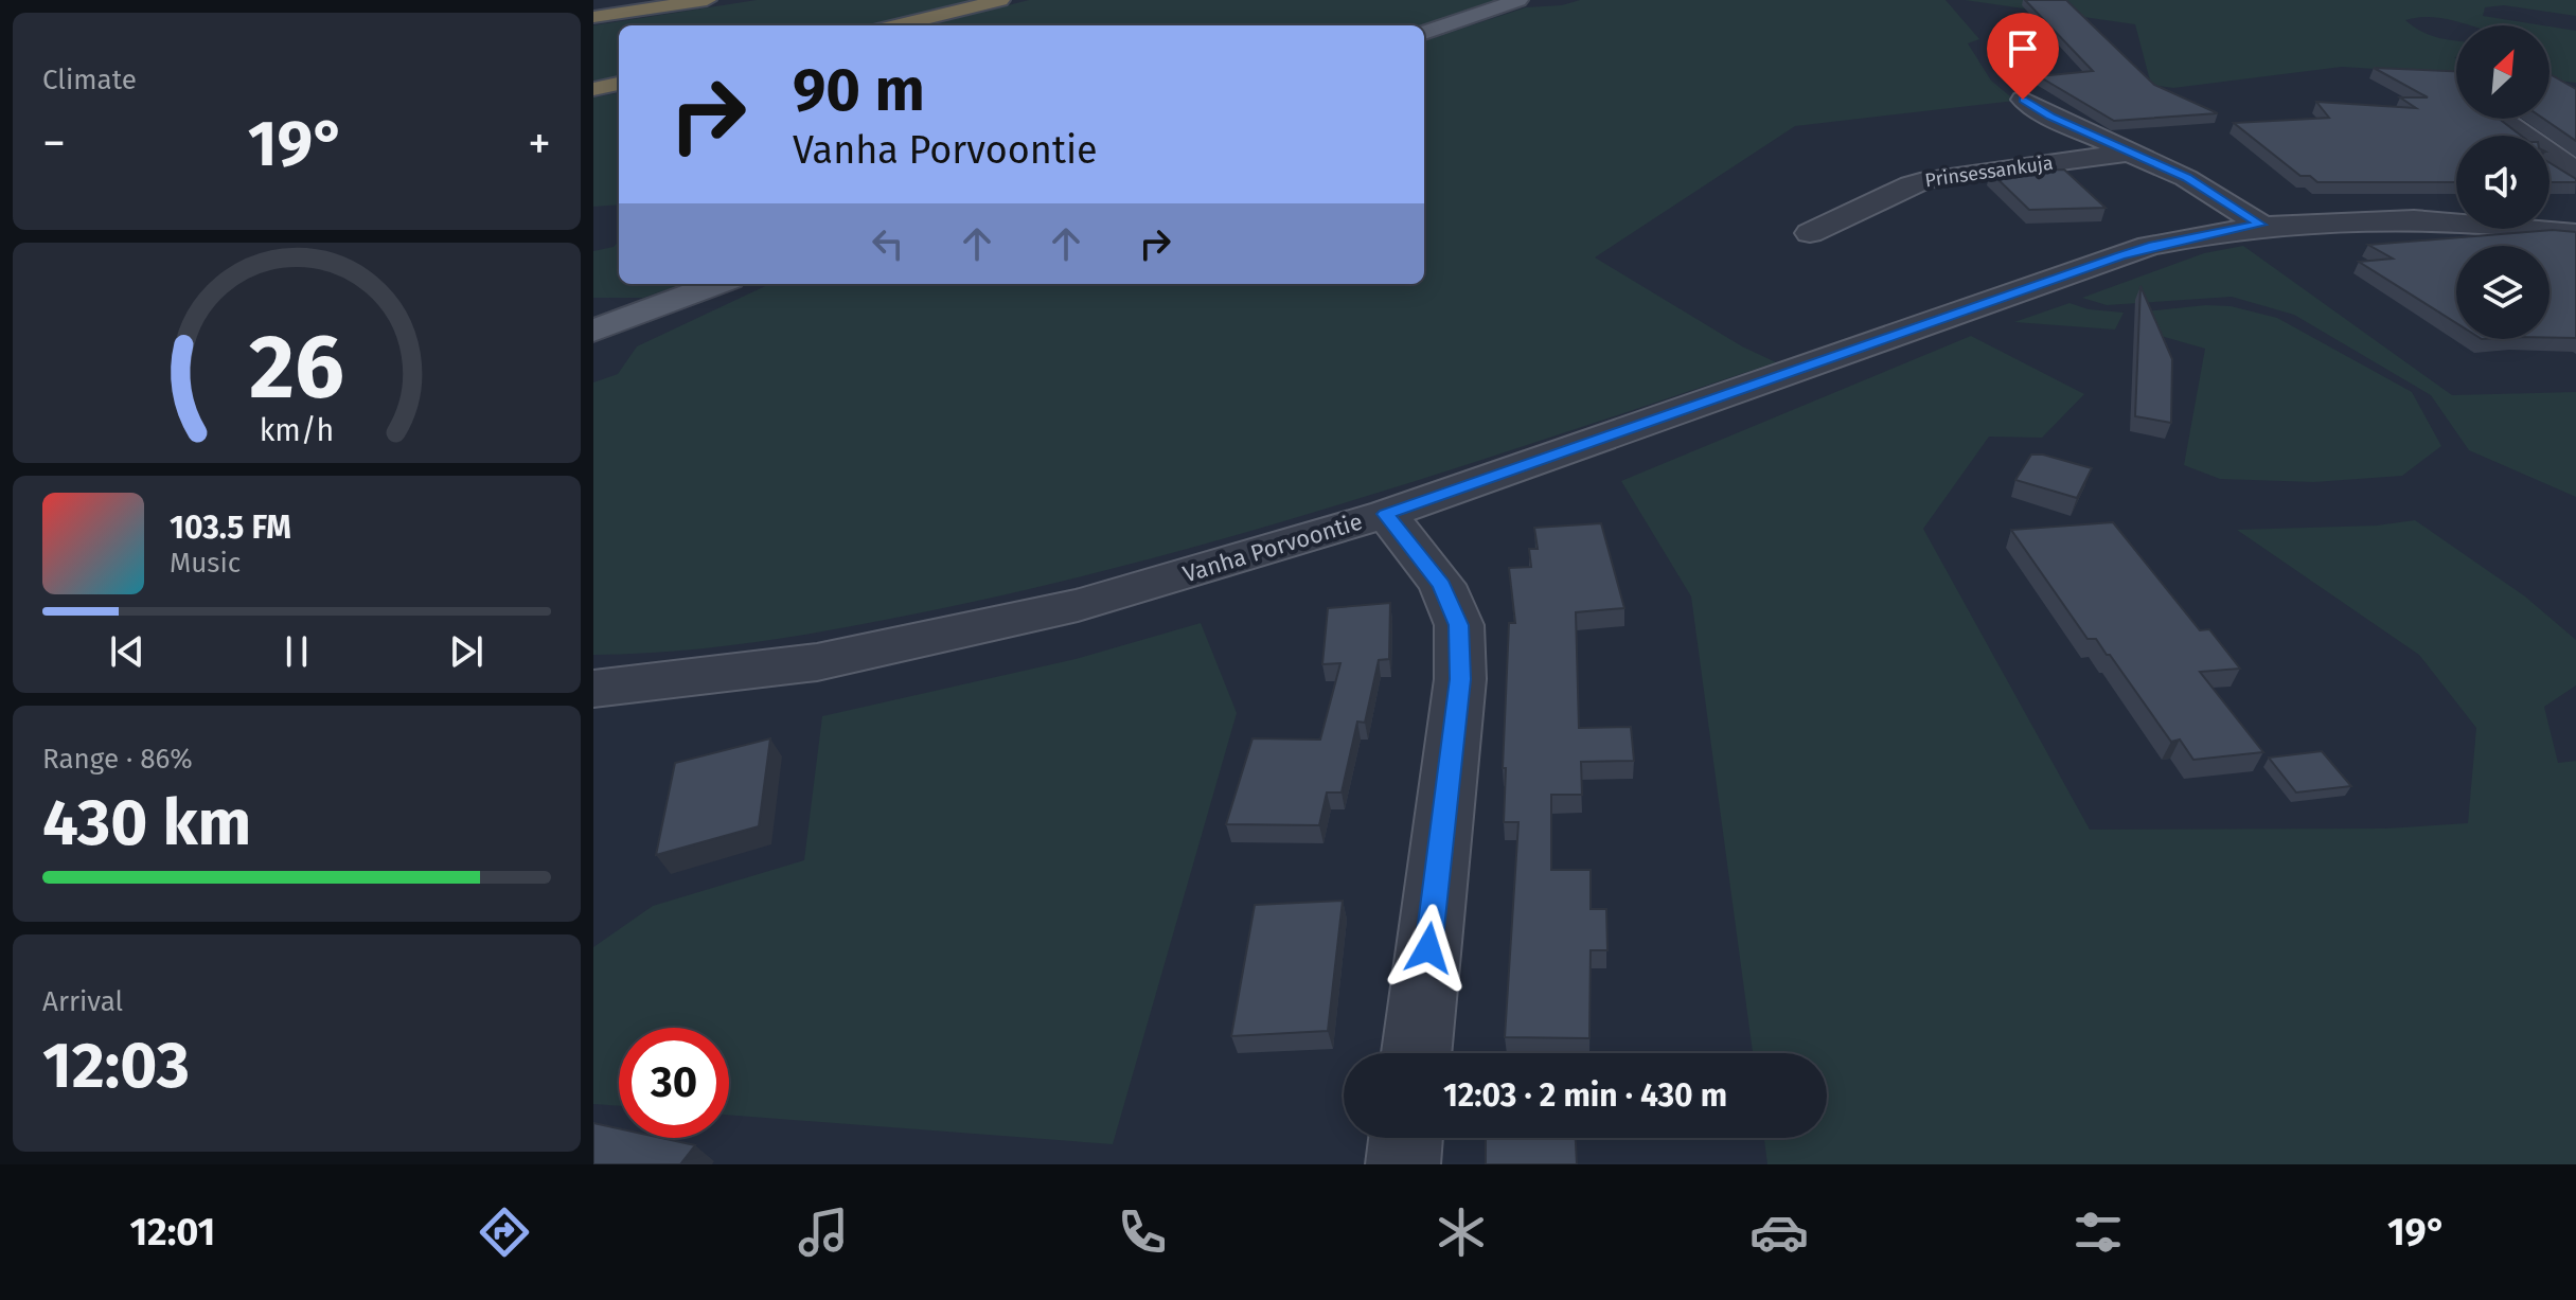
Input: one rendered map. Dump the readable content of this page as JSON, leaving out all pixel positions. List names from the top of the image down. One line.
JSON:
{"streets":{"street":["Prinsessankuja","Vanha Porvoontie"]},"north":"top right","page":{"tile":["Climate",["Range · 86%","430 km"],["Arrival","12:03"]],"turn":["90 m","Vanha Porvoontie"],"heat":["−","19°","+"],"song":["103.5 FM","Music"],"limit":"30","trip":"12:03 · 2 min · 430 m","tabs":["12:01","19°"],"gauge":["26","km/h"]}}
